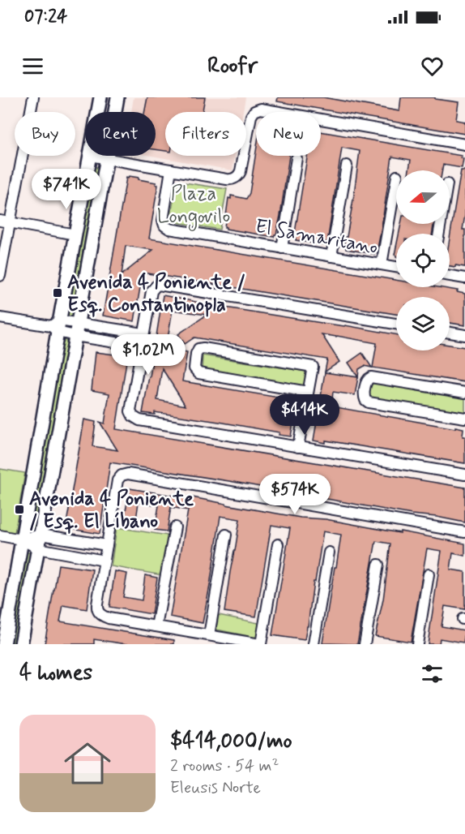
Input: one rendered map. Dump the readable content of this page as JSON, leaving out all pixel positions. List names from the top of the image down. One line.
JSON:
{"streets":{"street":["El Samaritano"]},"parks":["Plaza Longovilo"],"places":{"transit":["Avenida 4 Poniente / Esq. Constantinopla","Avenida 4 Poniente / Esq. El Líbano"]},"north":"left","page":{"status":"07:24","header":"Roofr","chip":["Buy","Rent","Filters","New"],"price":["$741K","$1.02M","$414K","$574K"],"heading":"4 homes","list":[{"name":"$414,000/mo","note":"2 rooms · 54 m² · Eleusis Norte"}]}}
